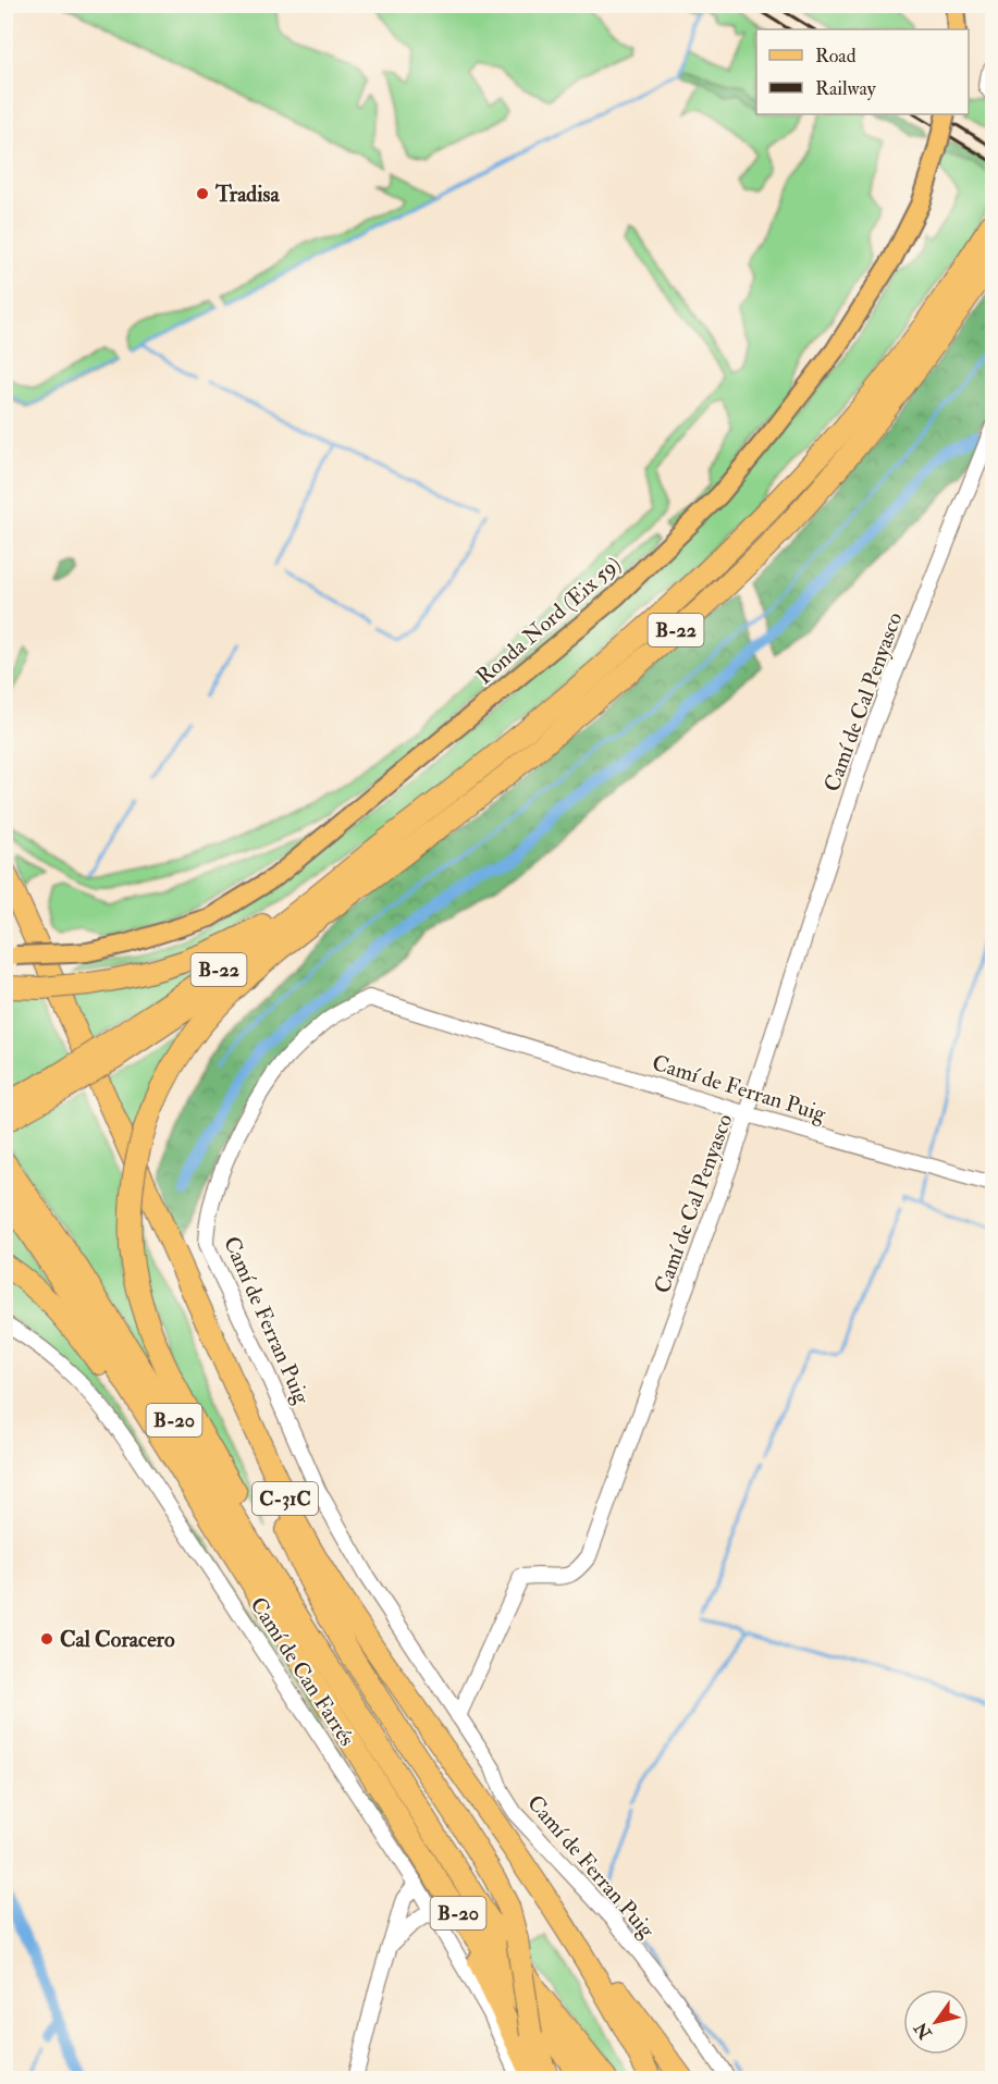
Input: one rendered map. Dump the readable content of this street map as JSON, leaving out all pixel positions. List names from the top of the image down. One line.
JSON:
{"streets":{"highway":["B-22","B-20","C-31C"],"main road":["Ronda Nord (Eix 59)"],"street":["Camí de Cal Penyasco","Camí de Ferran Puig","Camí de Can Farrés"]},"crossings":[["Camí de Cal Penyasco","Camí de Ferran Puig"]],"places":["Tradisa","Cal Coracero"],"legend":["Road","Railway"],"north":"bottom left"}
